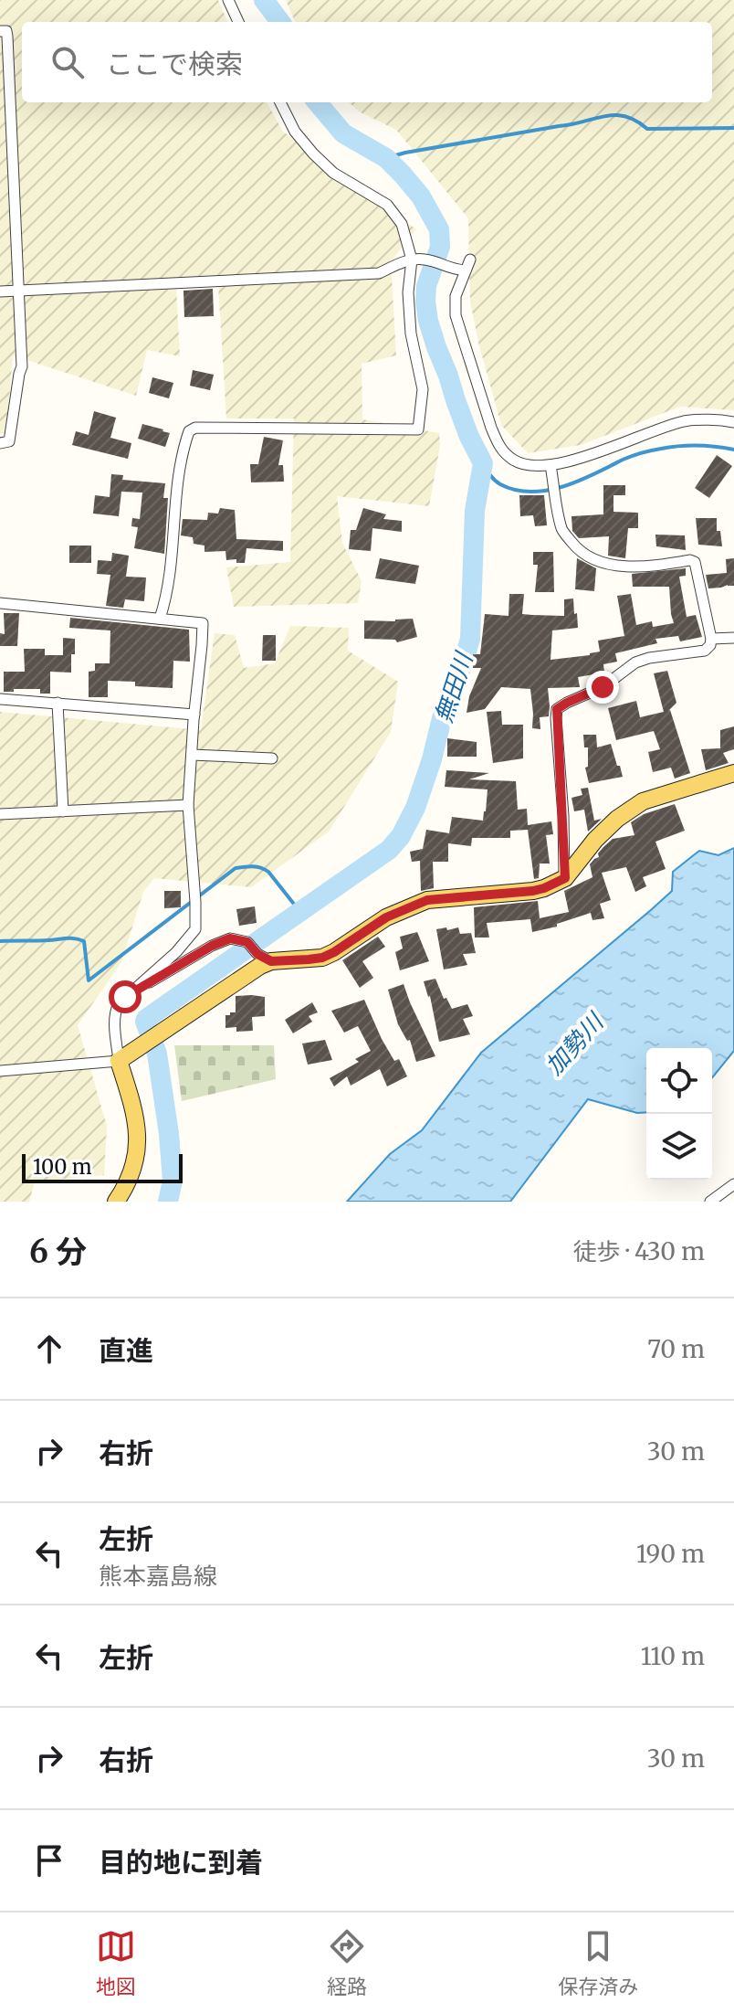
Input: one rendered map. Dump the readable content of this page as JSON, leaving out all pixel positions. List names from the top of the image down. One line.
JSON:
{"water":["無田川","加勢川"],"scale_bar":"100 m","page":{"search":"ここで検索","scale":"100 m","heading":["6 分","徒歩 · 430 m"],"list":[["直進","70 m"],["右折","30 m"],["左折","熊本嘉島線","190 m"],["左折","110 m"],["右折","30 m"],"目的地に到着"],"nav":["地図","経路","保存済み"]}}
